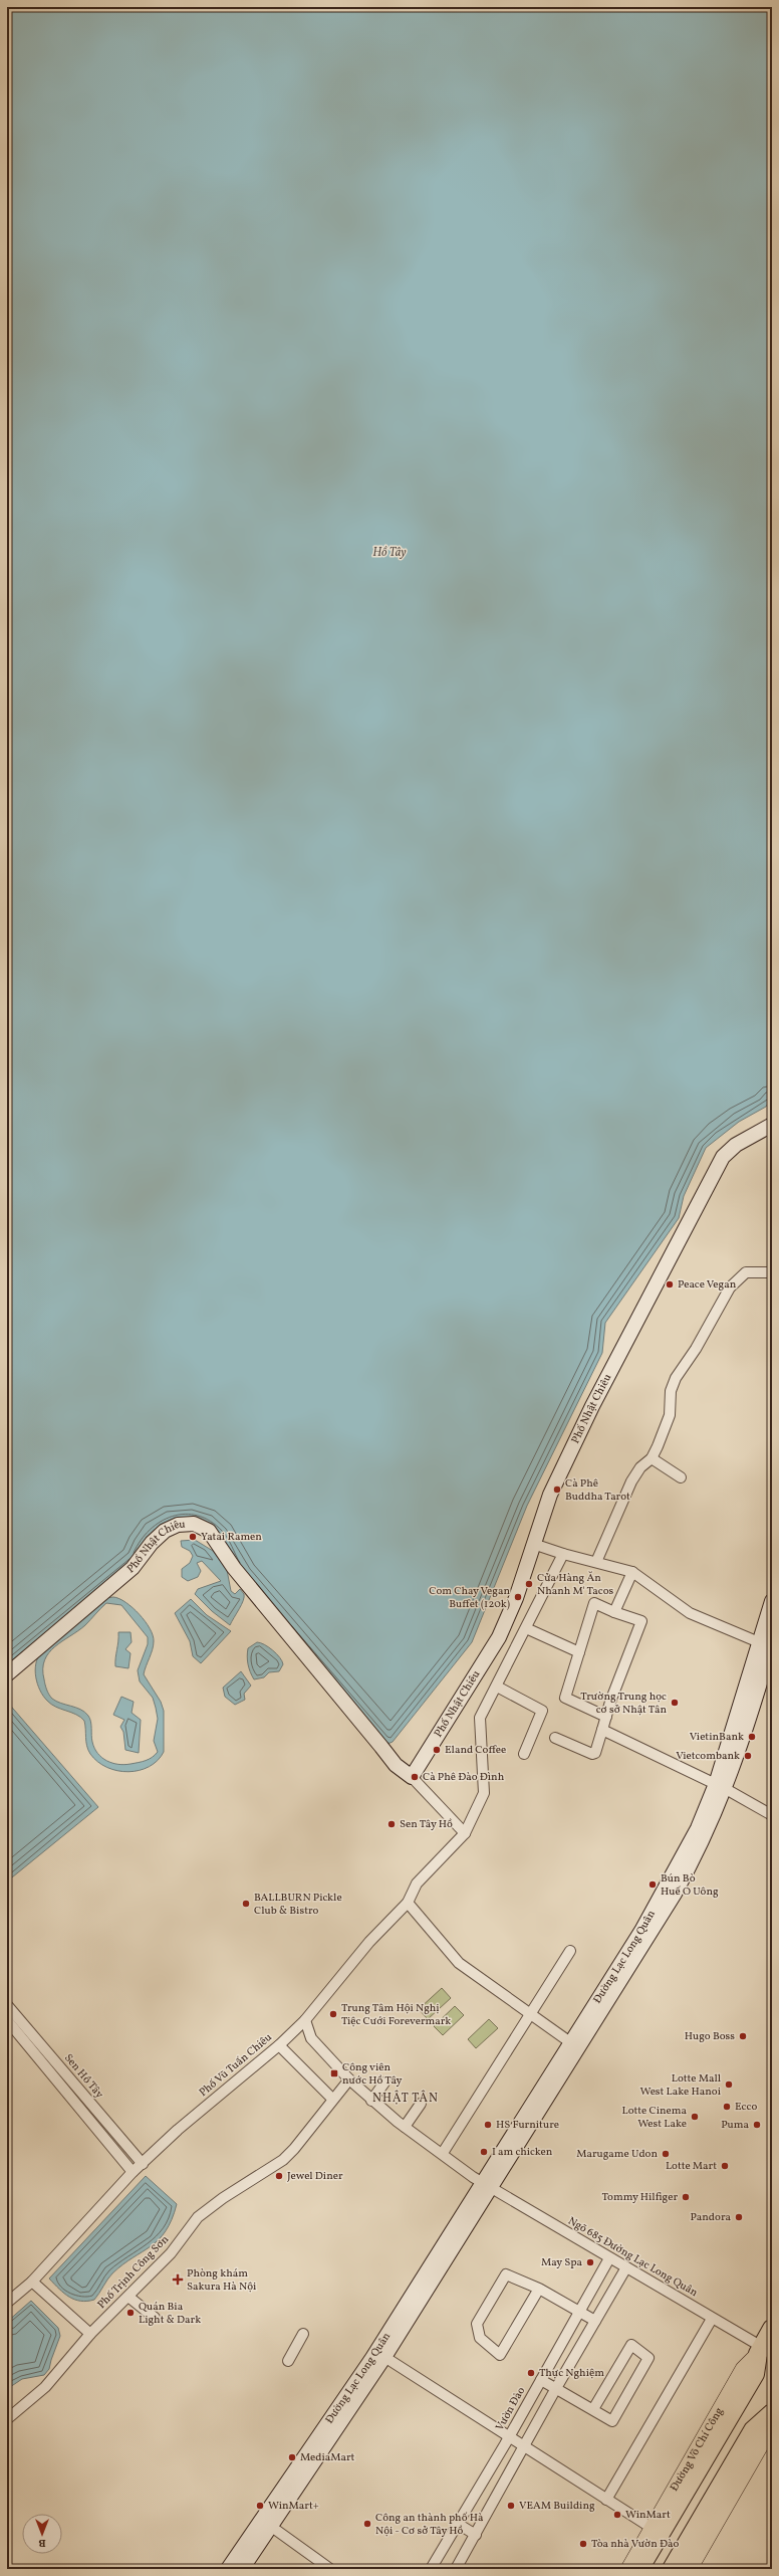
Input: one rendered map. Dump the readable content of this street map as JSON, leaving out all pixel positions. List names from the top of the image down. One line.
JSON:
{"streets":{"highway":["Đường Võ Chí Công"],"main road":["Phố Nhật Chiêu","Đường Lạc Long Quân"],"street":["Phố Vũ Tuấn Chiêu","Sen Hồ Tây","Ngõ 685 Đường Lạc Long Quân","Phố Trịnh Công Sơn","Vườn Đào"]},"crossings":[["Đường Lạc Long Quân","Ngõ 685 Đường Lạc Long Quân"],["Phố Vũ Tuấn Chiêu","Sen Hồ Tây"],["Phố Vũ Tuấn Chiêu","Ngõ 685 Đường Lạc Long Quân"],["Ngõ 685 Đường Lạc Long Quân","Phố Trịnh Công Sơn"],["Ngõ 685 Đường Lạc Long Quân","Vườn Đào"],["Ngõ 685 Đường Lạc Long Quân","Đường Võ Chí Công"]],"districts":["NHẬT TÂN"],"water":["Hồ Tây"],"places":{"other":["Peace Vegan","Cà Phê Buddha Tarot","Yatai Ramen","Cửa Hàng Ăn Nhanh M' Tacos","Com Chay Vegan Buffet (120k)","Trường Trung học cơ sở Nhật Tân","VietinBank","Eland Coffee","Vietcombank","Cà Phê Đào Đình","Sen Tây Hồ","Bún Bò Huế O Uông","BALLBURN Pickle Club & Bistro","Trung Tâm Hội Nghị Tiệc Cưới Forevermark","Hugo Boss","Lotte Mall West Lake Hanoi","Ecco","Lotte Cinema West Lake","HS Furniture","Puma","I am chicken","Marugame Udon","Lotte Mart","Jewel Diner","Tommy Hilfiger","Pandora","May Spa","Quán Bia Light & Dark","Thực Nghiệm","MediaMart","WinMart+","VEAM Building","WinMart","Công an thành phố Hà Nội - Cơ sở Tây Hồ","Tòa nhà Vườn Đào"],"transit":["Công viên nước Hồ Tây"],"health":["Phòng khám Sakura Hà Nội"]},"north":"bottom"}
